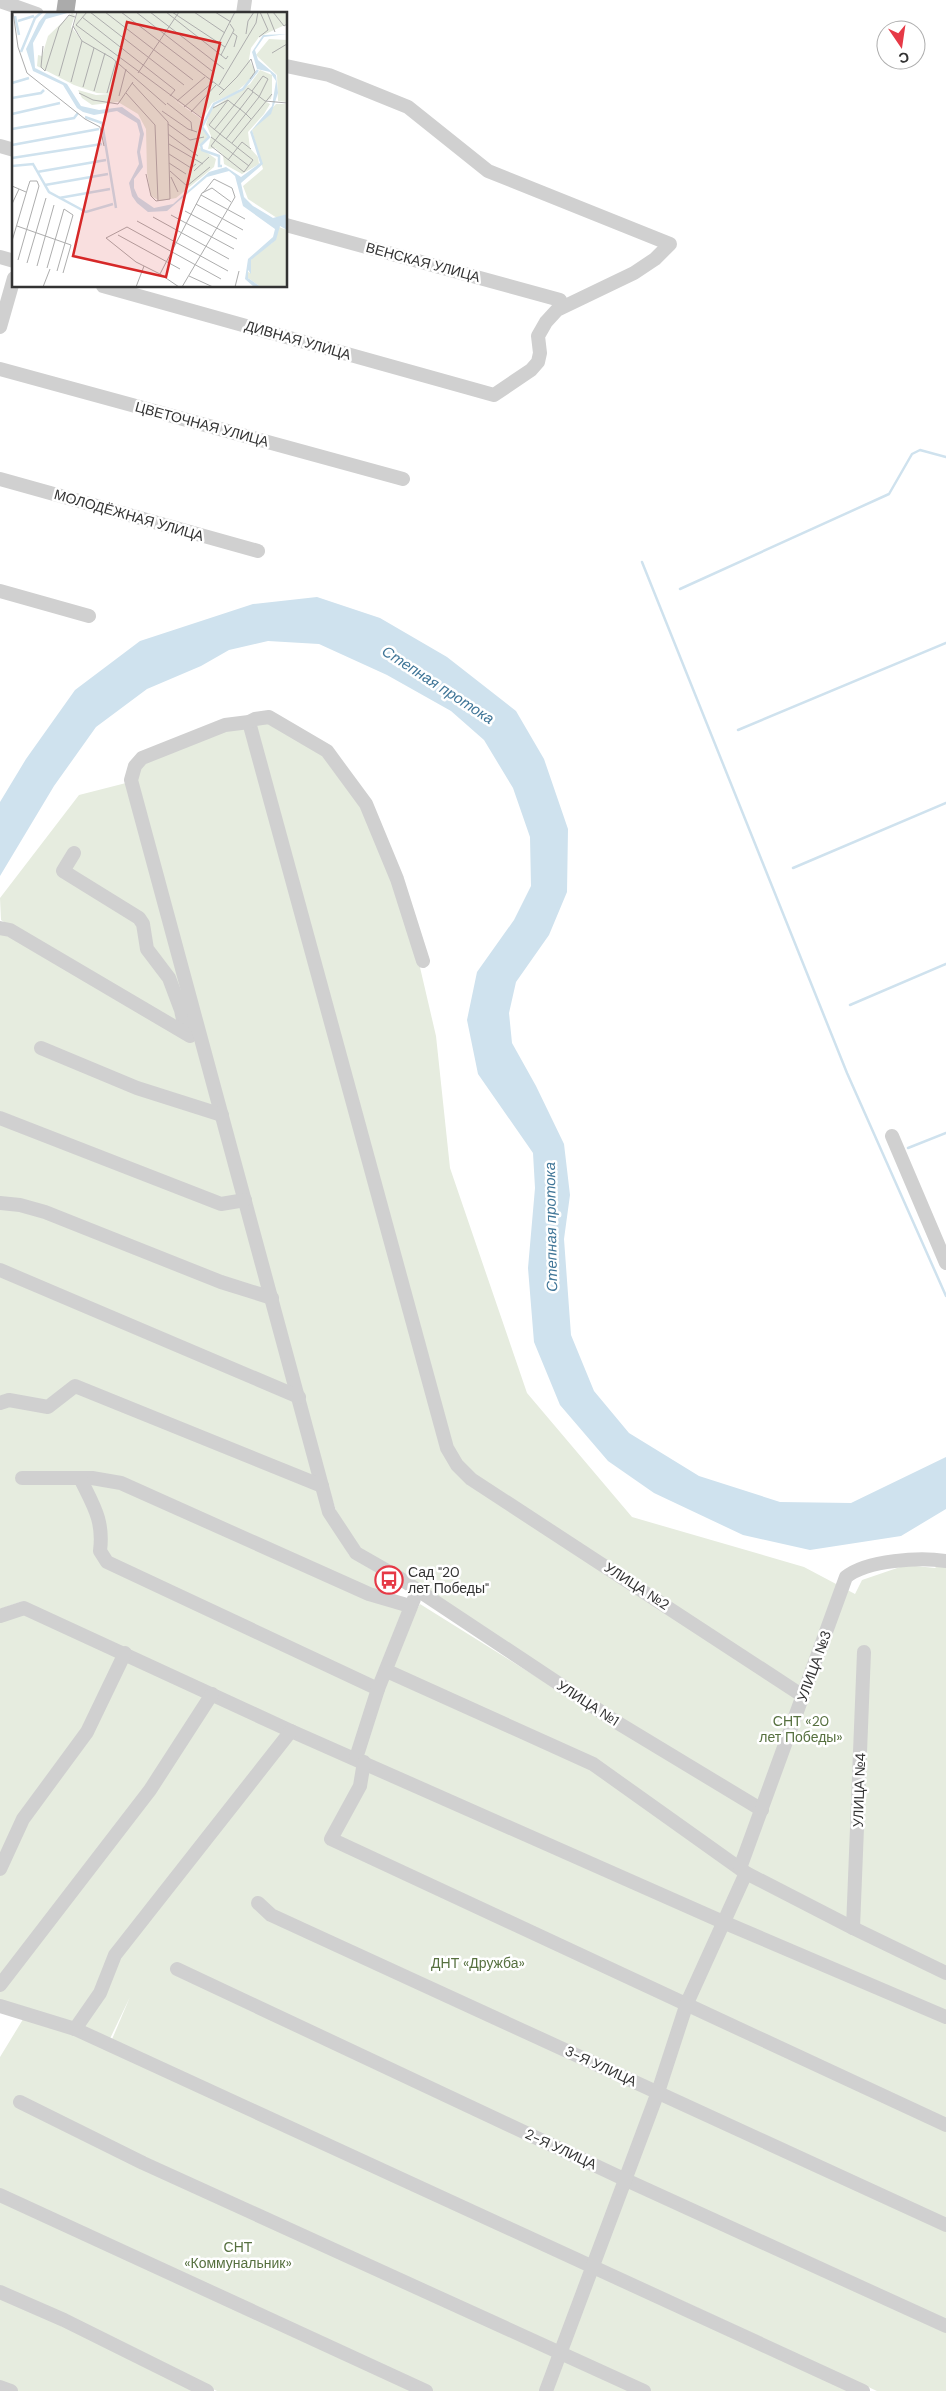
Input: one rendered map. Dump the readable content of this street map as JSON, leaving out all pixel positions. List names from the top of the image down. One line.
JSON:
{"streets":{"street":["ВЕНСКАЯ УЛИЦА","ДИВНАЯ УЛИЦА","ЦВЕТОЧНАЯ УЛИЦА","МОЛОДЁЖНАЯ УЛИЦА","УЛИЦА №2","УЛИЦА №3","УЛИЦА №1","УЛИЦА №4","3-Я УЛИЦА","2-Я УЛИЦА"]},"crossings":[["УЛИЦА №2","УЛИЦА №3"],["УЛИЦА №2","УЛИЦА №1"],["УЛИЦА №3","УЛИЦА №1"],["УЛИЦА №3","3-Я УЛИЦА"],["УЛИЦА №3","2-Я УЛИЦА"]],"water":["Степная протока"],"parks":["СНТ «20 лет Победы»","ДНТ «Дружба»","СНТ «Коммунальник»"],"places":{"bus stop":["Сад \"20 лет Победы\""]},"north":"bottom"}
